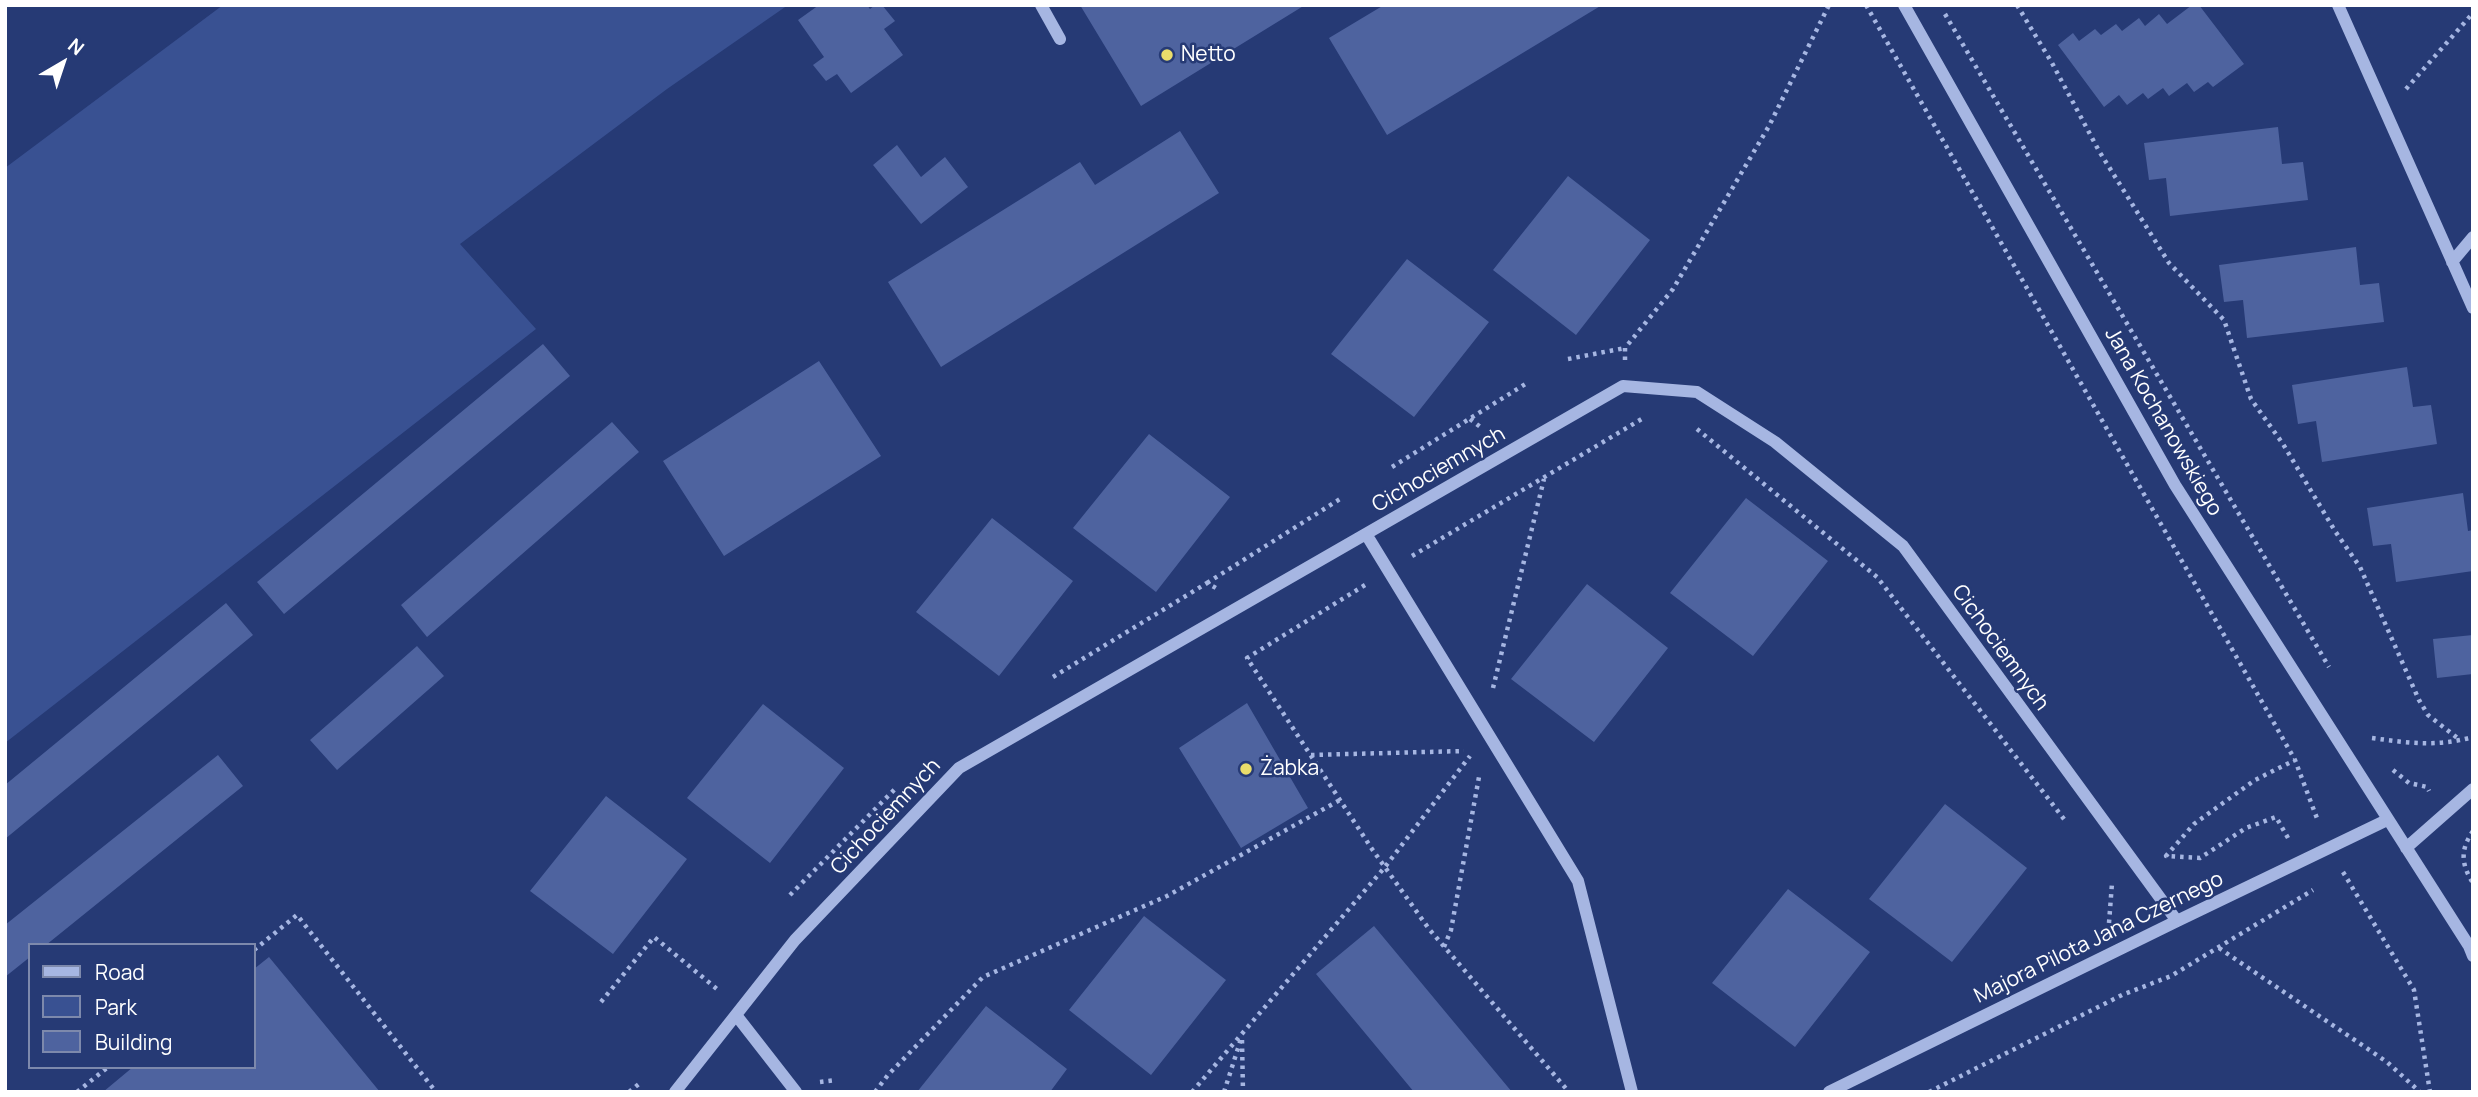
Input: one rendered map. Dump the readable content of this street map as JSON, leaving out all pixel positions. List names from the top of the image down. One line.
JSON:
{"streets":{"street":["Jana Kochanowskiego","Cichociemnych","Majora Pilota Jana Czernego"]},"crossings":[["Jana Kochanowskiego","Majora Pilota Jana Czernego"],["Cichociemnych","Majora Pilota Jana Czernego"]],"places":["Netto","Żabka"],"legend":["Road","Park","Building"],"north":"top right"}
